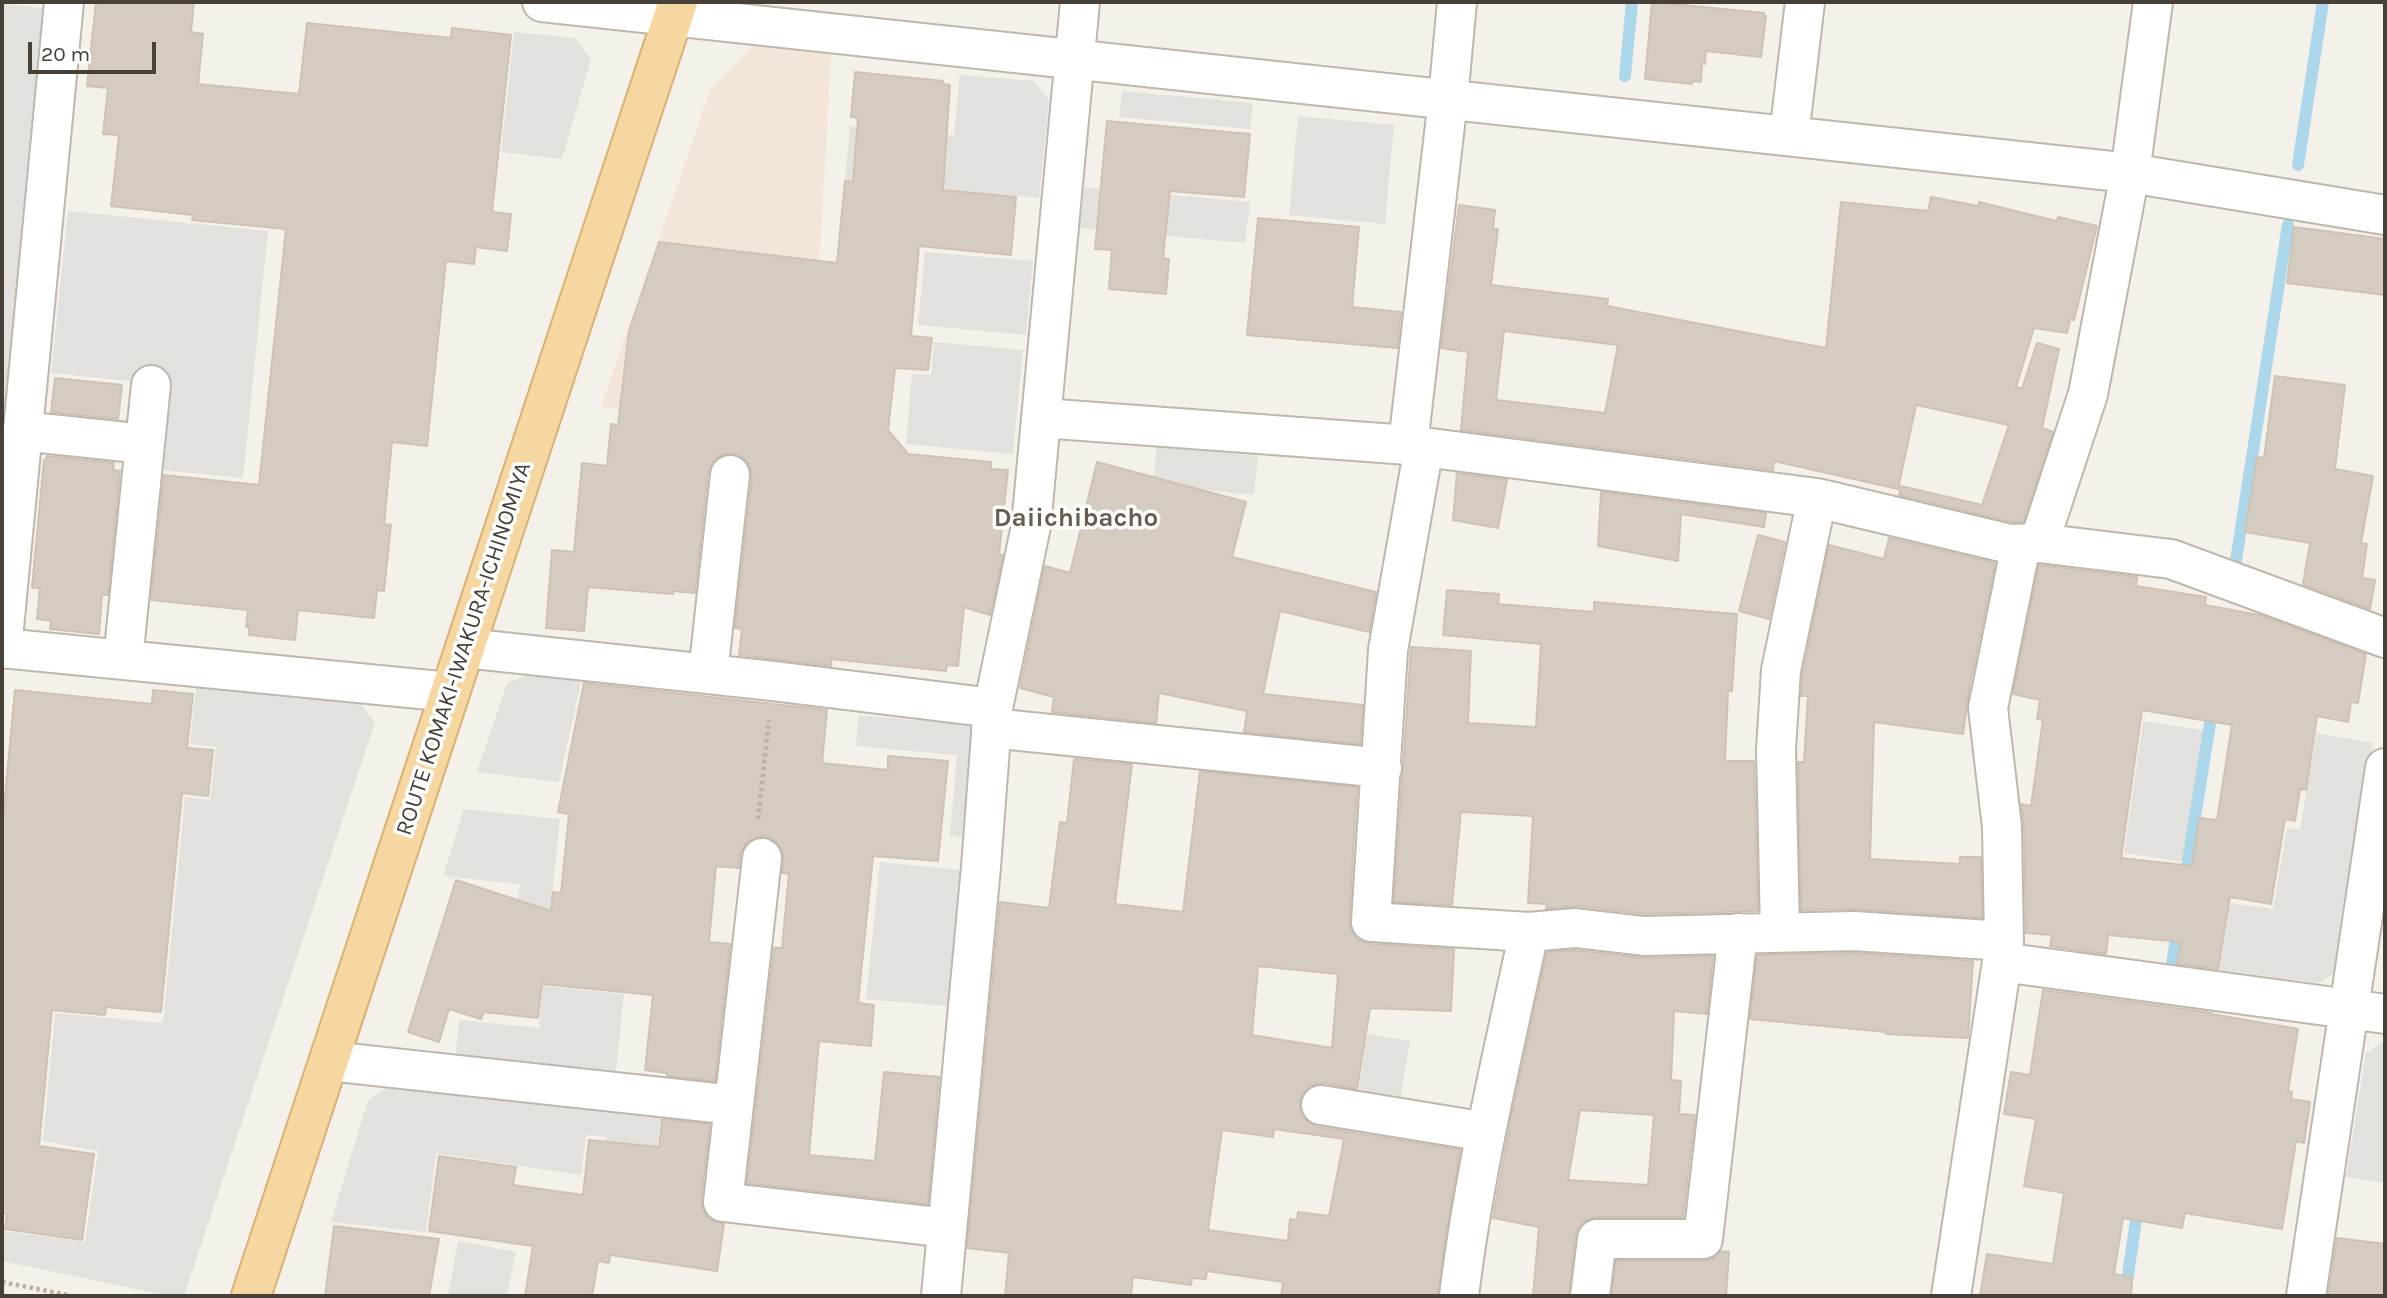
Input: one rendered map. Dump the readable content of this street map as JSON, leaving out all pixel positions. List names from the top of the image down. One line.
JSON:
{"streets":{"main road":["ROUTE KOMAKI-IWAKURA-ICHINOMIYA"]},"districts":["Daiichibacho"],"scale_bar":"20 m"}
